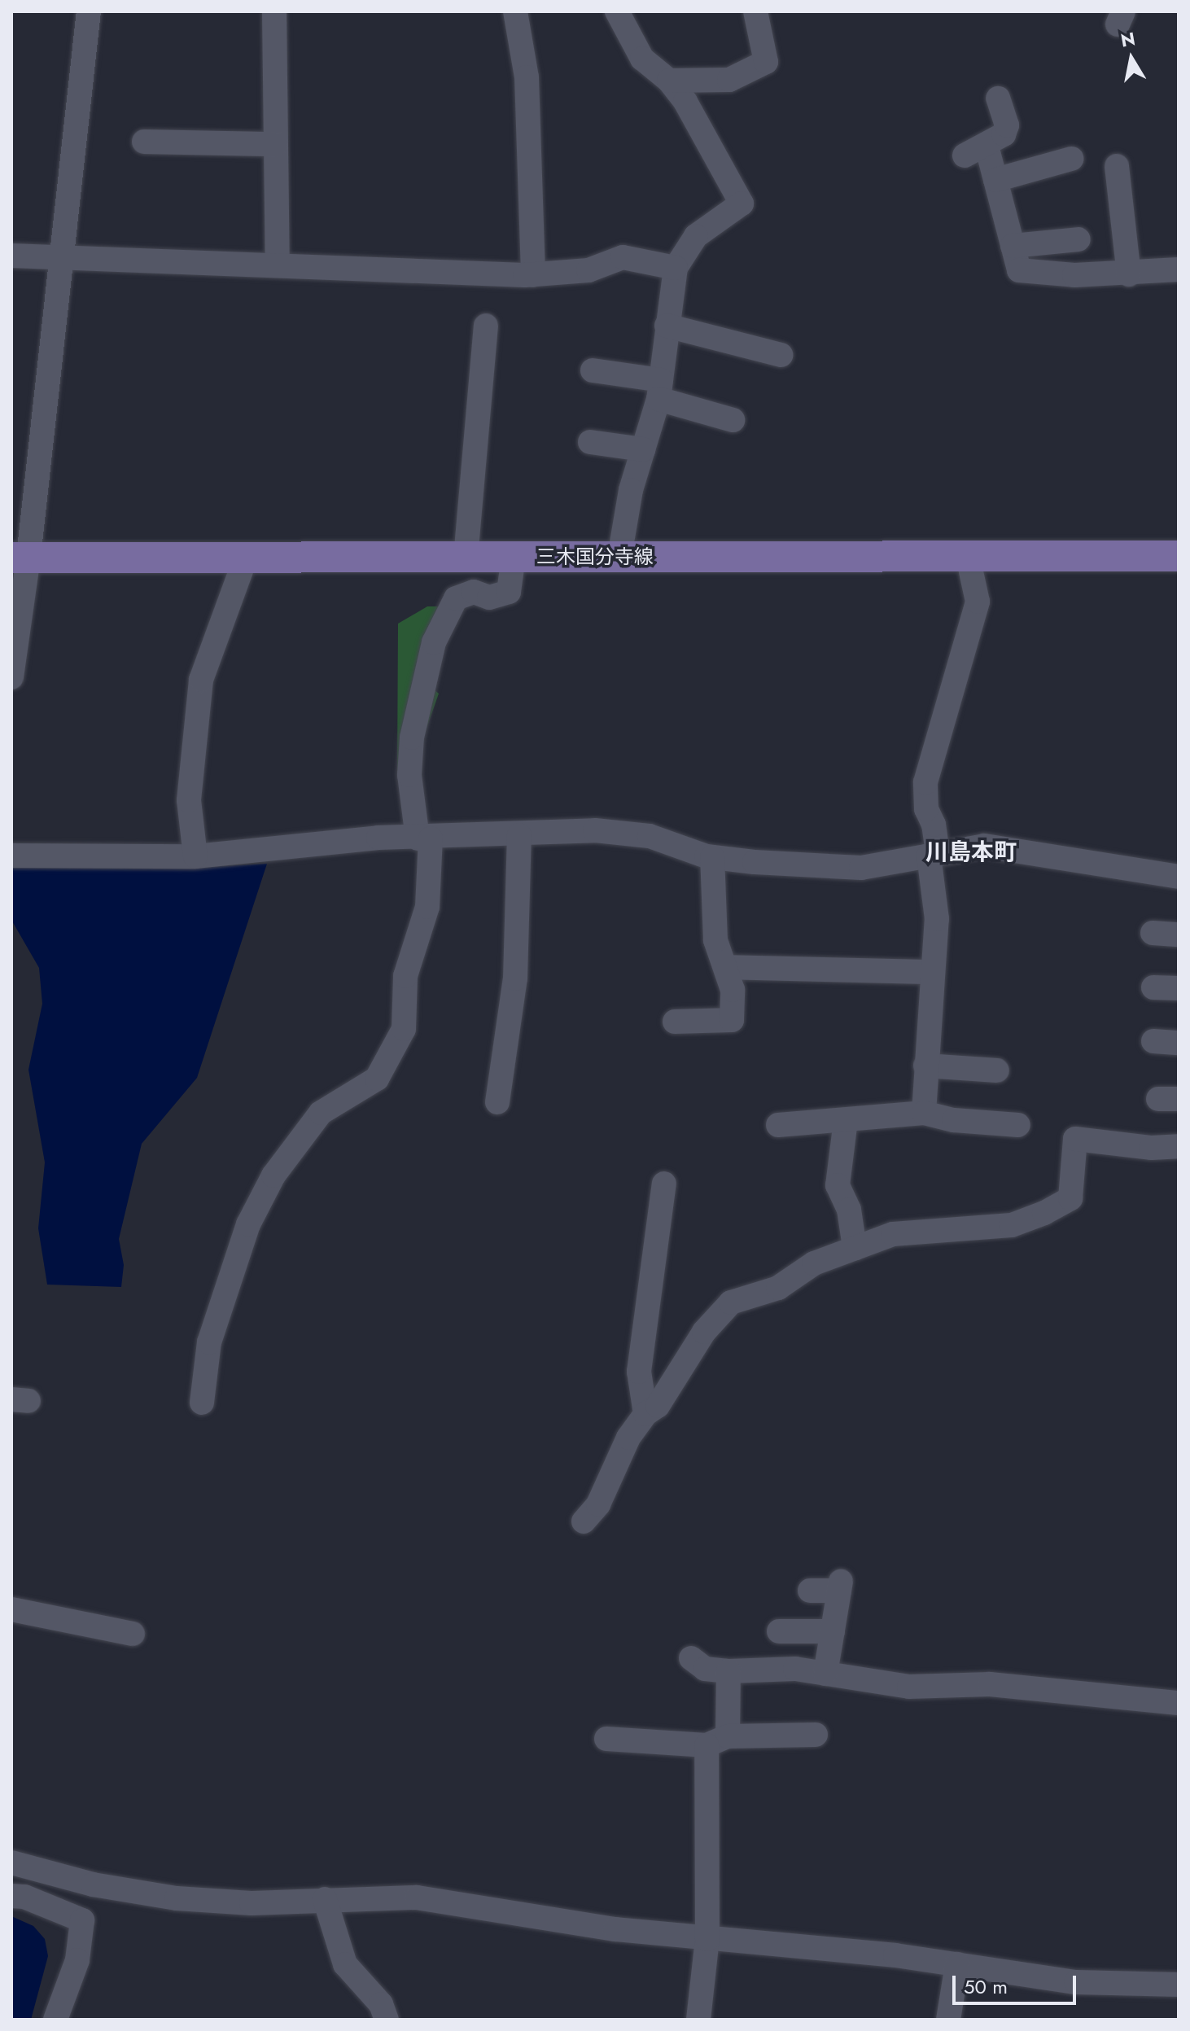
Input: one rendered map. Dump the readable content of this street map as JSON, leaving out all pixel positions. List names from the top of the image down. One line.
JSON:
{"streets":{"main road":["三木国分寺線"]},"districts":["川島本町"],"scale_bar":"50 m","north":"top"}
